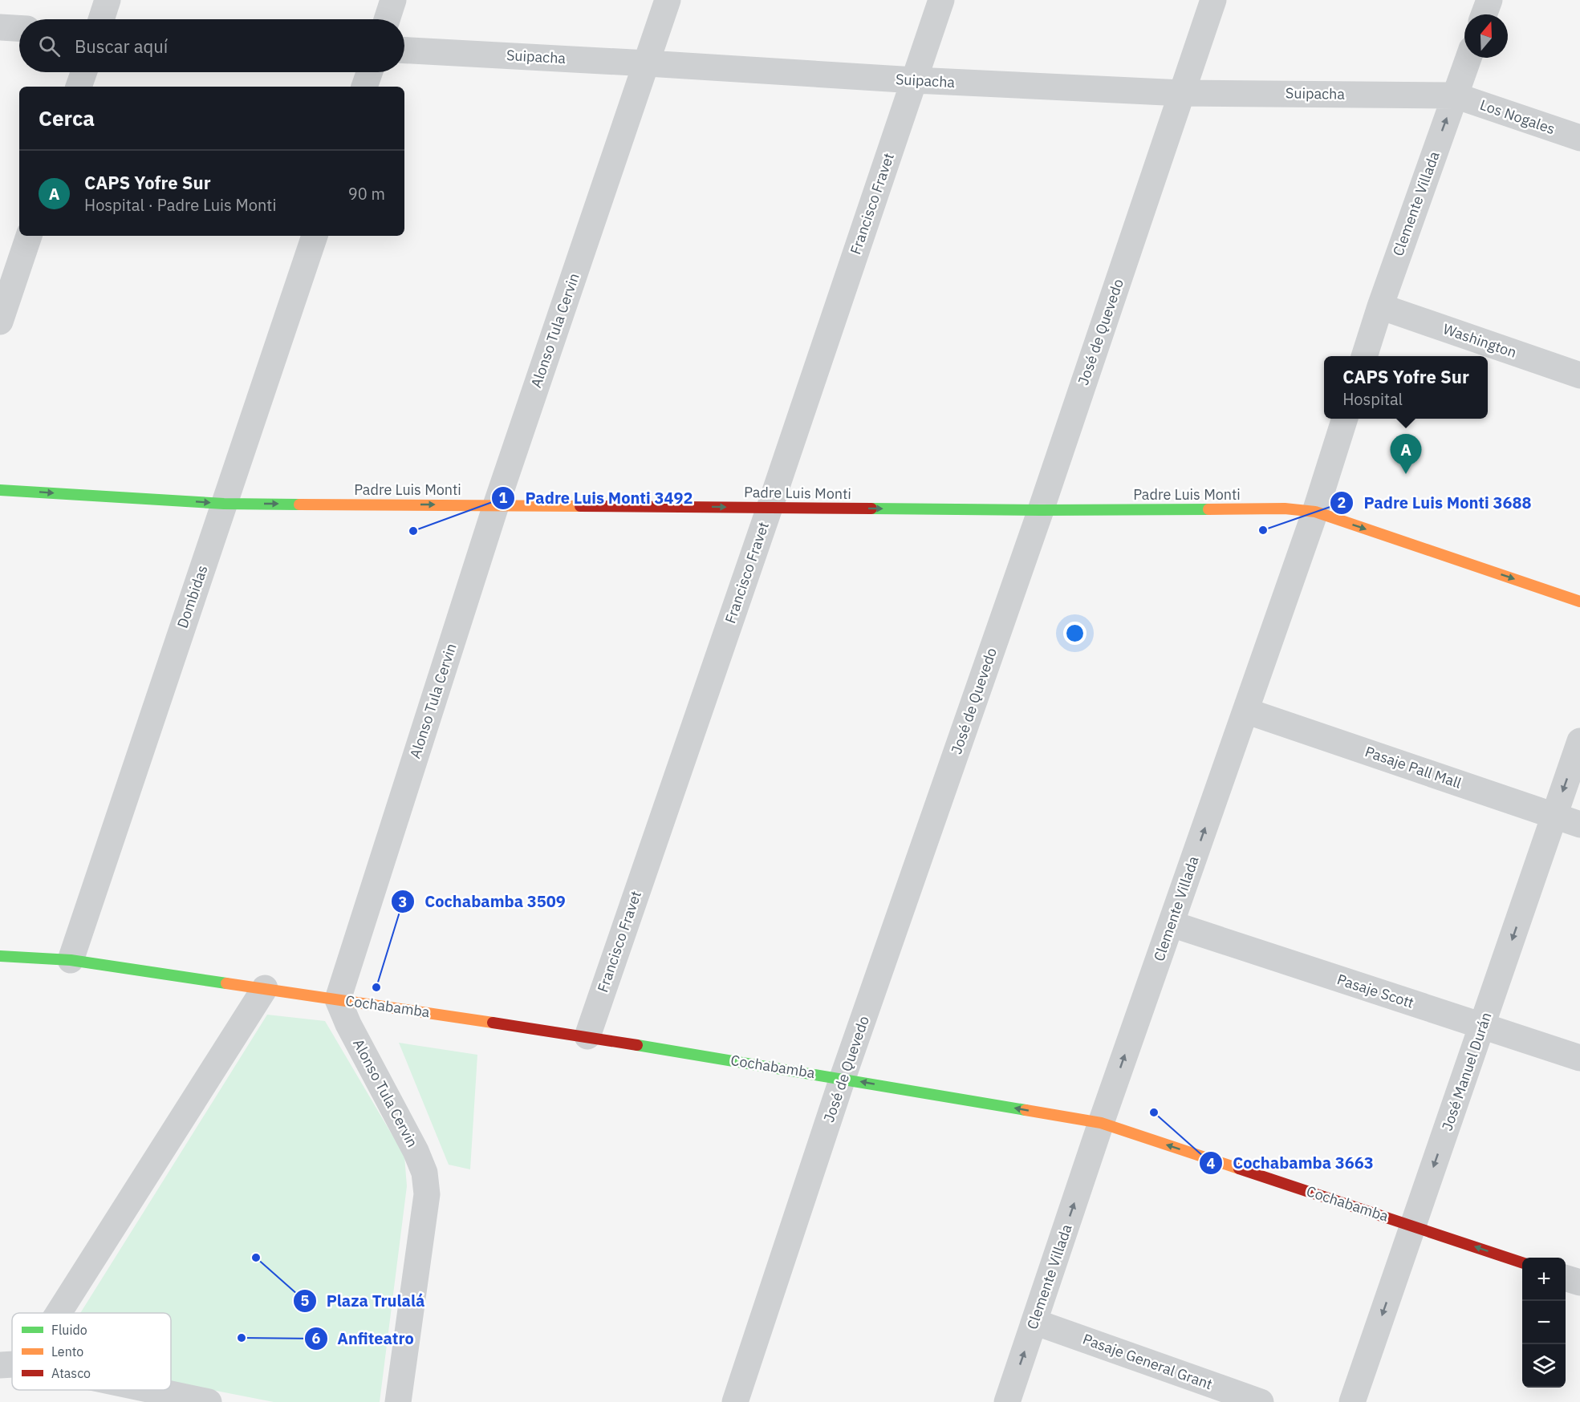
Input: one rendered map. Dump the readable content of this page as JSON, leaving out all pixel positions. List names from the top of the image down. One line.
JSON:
{"streets":{"street":["Suipacha","Los Nogales","Francisco Fravet","Clemente Villada","Alonso Tula Cervin","José de Quevedo","Washington","Padre Luis Monti","Dombidas","Pasaje Pall Mall","Pasaje Scott","Cochabamba","José Manuel Durán","Pasaje General Grant"]},"crossings":[["Suipacha","Los Nogales"],["Suipacha","Francisco Fravet"],["Suipacha","Clemente Villada"],["Suipacha","Alonso Tula Cervin"],["Suipacha","José de Quevedo"],["Los Nogales","Clemente Villada"],["Francisco Fravet","Padre Luis Monti"],["Francisco Fravet","Cochabamba"],["Clemente Villada","Washington"],["Clemente Villada","Padre Luis Monti"],["Clemente Villada","Pasaje Pall Mall"],["Clemente Villada","Pasaje Scott"],["Clemente Villada","Cochabamba"],["Clemente Villada","Pasaje General Grant"],["Alonso Tula Cervin","Padre Luis Monti"],["Alonso Tula Cervin","Cochabamba"],["José de Quevedo","Padre Luis Monti"],["José de Quevedo","Cochabamba"],["Padre Luis Monti","Dombidas"],["Dombidas","Cochabamba"],["Pasaje Pall Mall","José Manuel Durán"],["Pasaje Scott","José Manuel Durán"],["Cochabamba","José Manuel Durán"]],"one_way":["Clemente Villada","Padre Luis Monti","Cochabamba","José Manuel Durán"],"places":["Padre Luis Monti 3688","Padre Luis Monti 3492","Cochabamba 3509","Cochabamba 3663","Plaza Trulalá","Anfiteatro"],"legend":["Fluido","Lento","Atasco"],"north":"top","page":{"search":"Buscar aquí","heading":"Cerca","list":[{"mark":"A","name":"CAPS Yofre Sur","note":"Hospital · Padre Luis Monti","value":"90 m"}],"popup":["CAPS Yofre Sur","Hospital"],"pins":"A","map_buttons":["+","−"]}}
